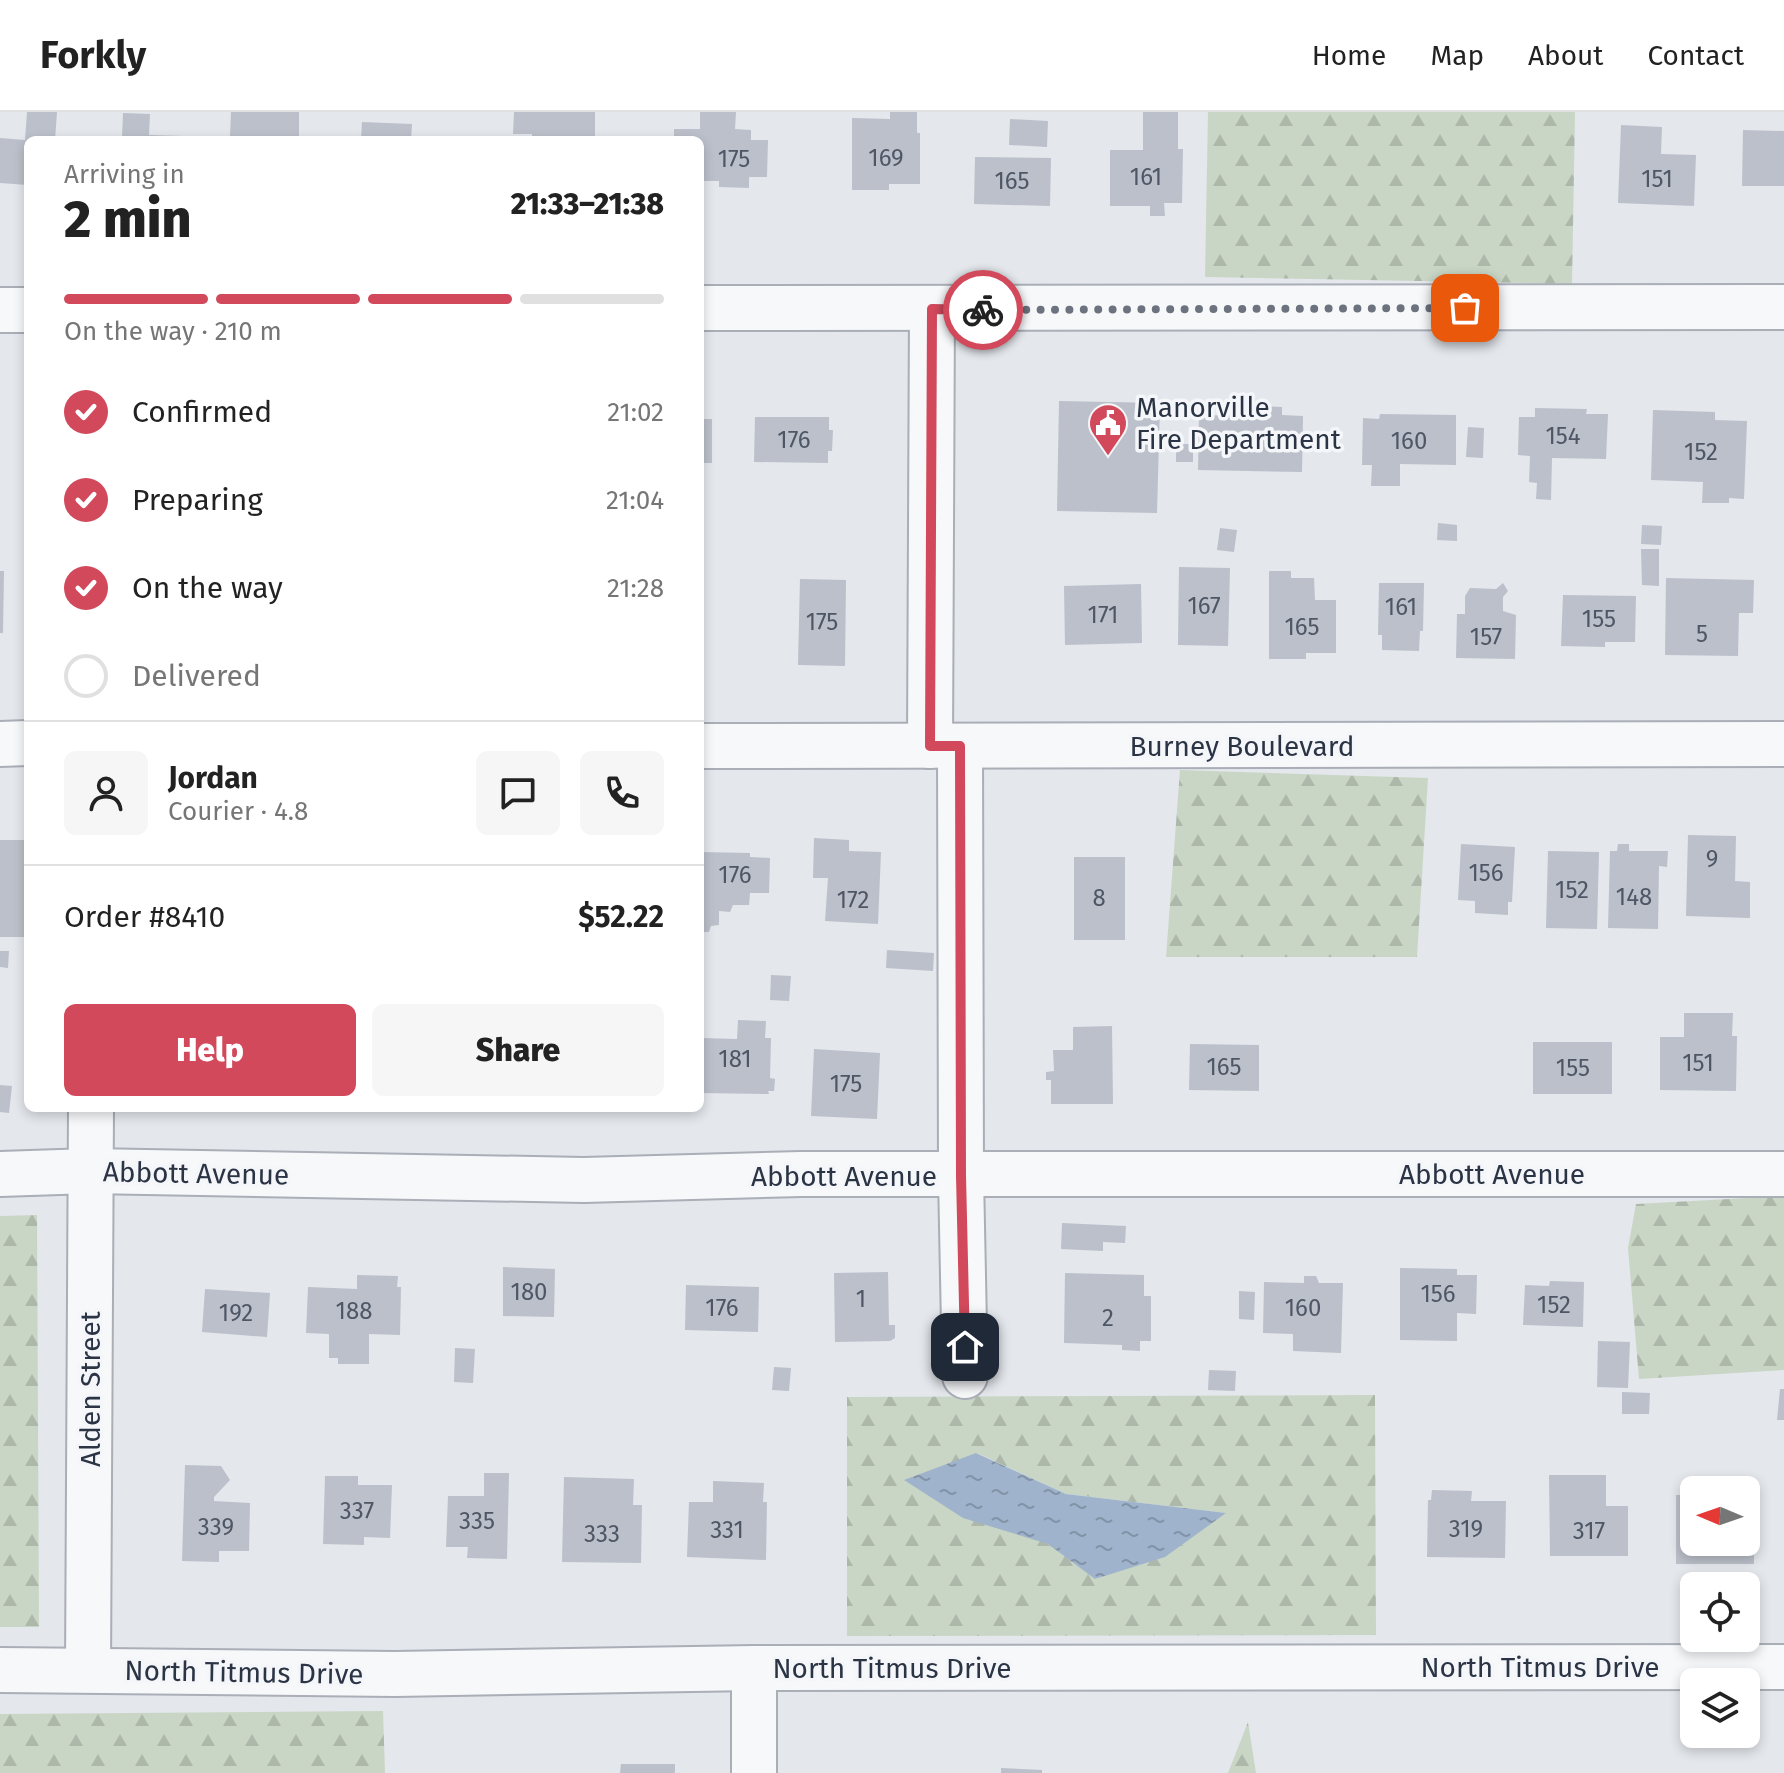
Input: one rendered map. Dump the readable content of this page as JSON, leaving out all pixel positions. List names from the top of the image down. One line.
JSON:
{"streets":{"street":["Burney Boulevard","Abbott Avenue","Alden Street","North Titmus Drive"]},"crossings":[["Abbott Avenue","Alden Street"],["Alden Street","North Titmus Drive"]],"places":{"public building":["Manorville Fire Department"]},"house_numbers":["169","175","161","151","165","154","176","160","152","167","161","171","155","175","165","5","157","9","156","176","152","148","8","172","181","151","165","155","175","180","156","1","152","176","160","188","192","2","337","335","339","319","331","317","333"],"north":"left","page":{"header":"Forkly","nav":["Home","Map","About","Contact"],"heading":["2 min","Arriving in","21:33–21:38"],"panel":["Jordan","Courier · 4.8","Order #8410","$52.22"],"bar":"On the way · 210 m","list":[["Confirmed","21:02"],["Preparing","21:04"],["On the way","21:28"],"Delivered"],"buttons":["Help","Share"]}}
